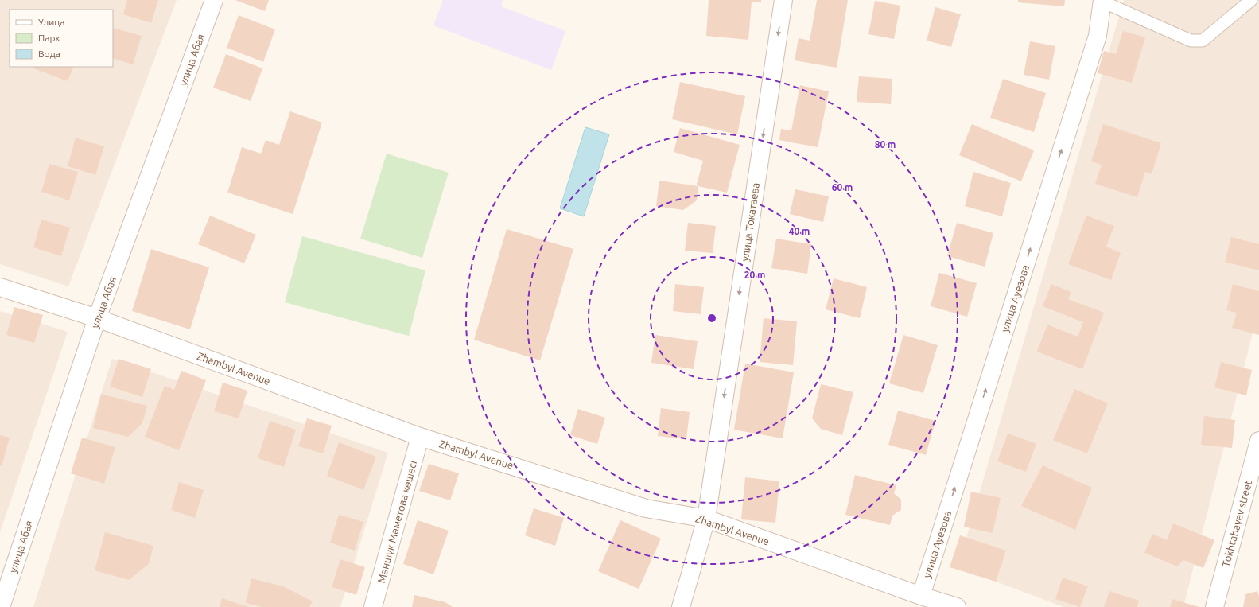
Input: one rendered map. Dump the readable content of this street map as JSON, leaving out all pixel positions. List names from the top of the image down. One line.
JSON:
{"streets":{"street":["улица Абая","улица Токатаева","улица Ауезова","Zhambyl Avenue","Мәншүк Мәметова көшесі","Tokhtabayev street"]},"crossings":[["улица Абая","Zhambyl Avenue"],["улица Токатаева","Zhambyl Avenue"],["улица Ауезова","Zhambyl Avenue"],["Zhambyl Avenue","Мәншүк Мәметова көшесі"]],"one_way":["улица Токатаева","улица Ауезова"],"legend":["Улица","Парк","Вода"],"rings":["80 m","60 m","40 m","20 m"]}
